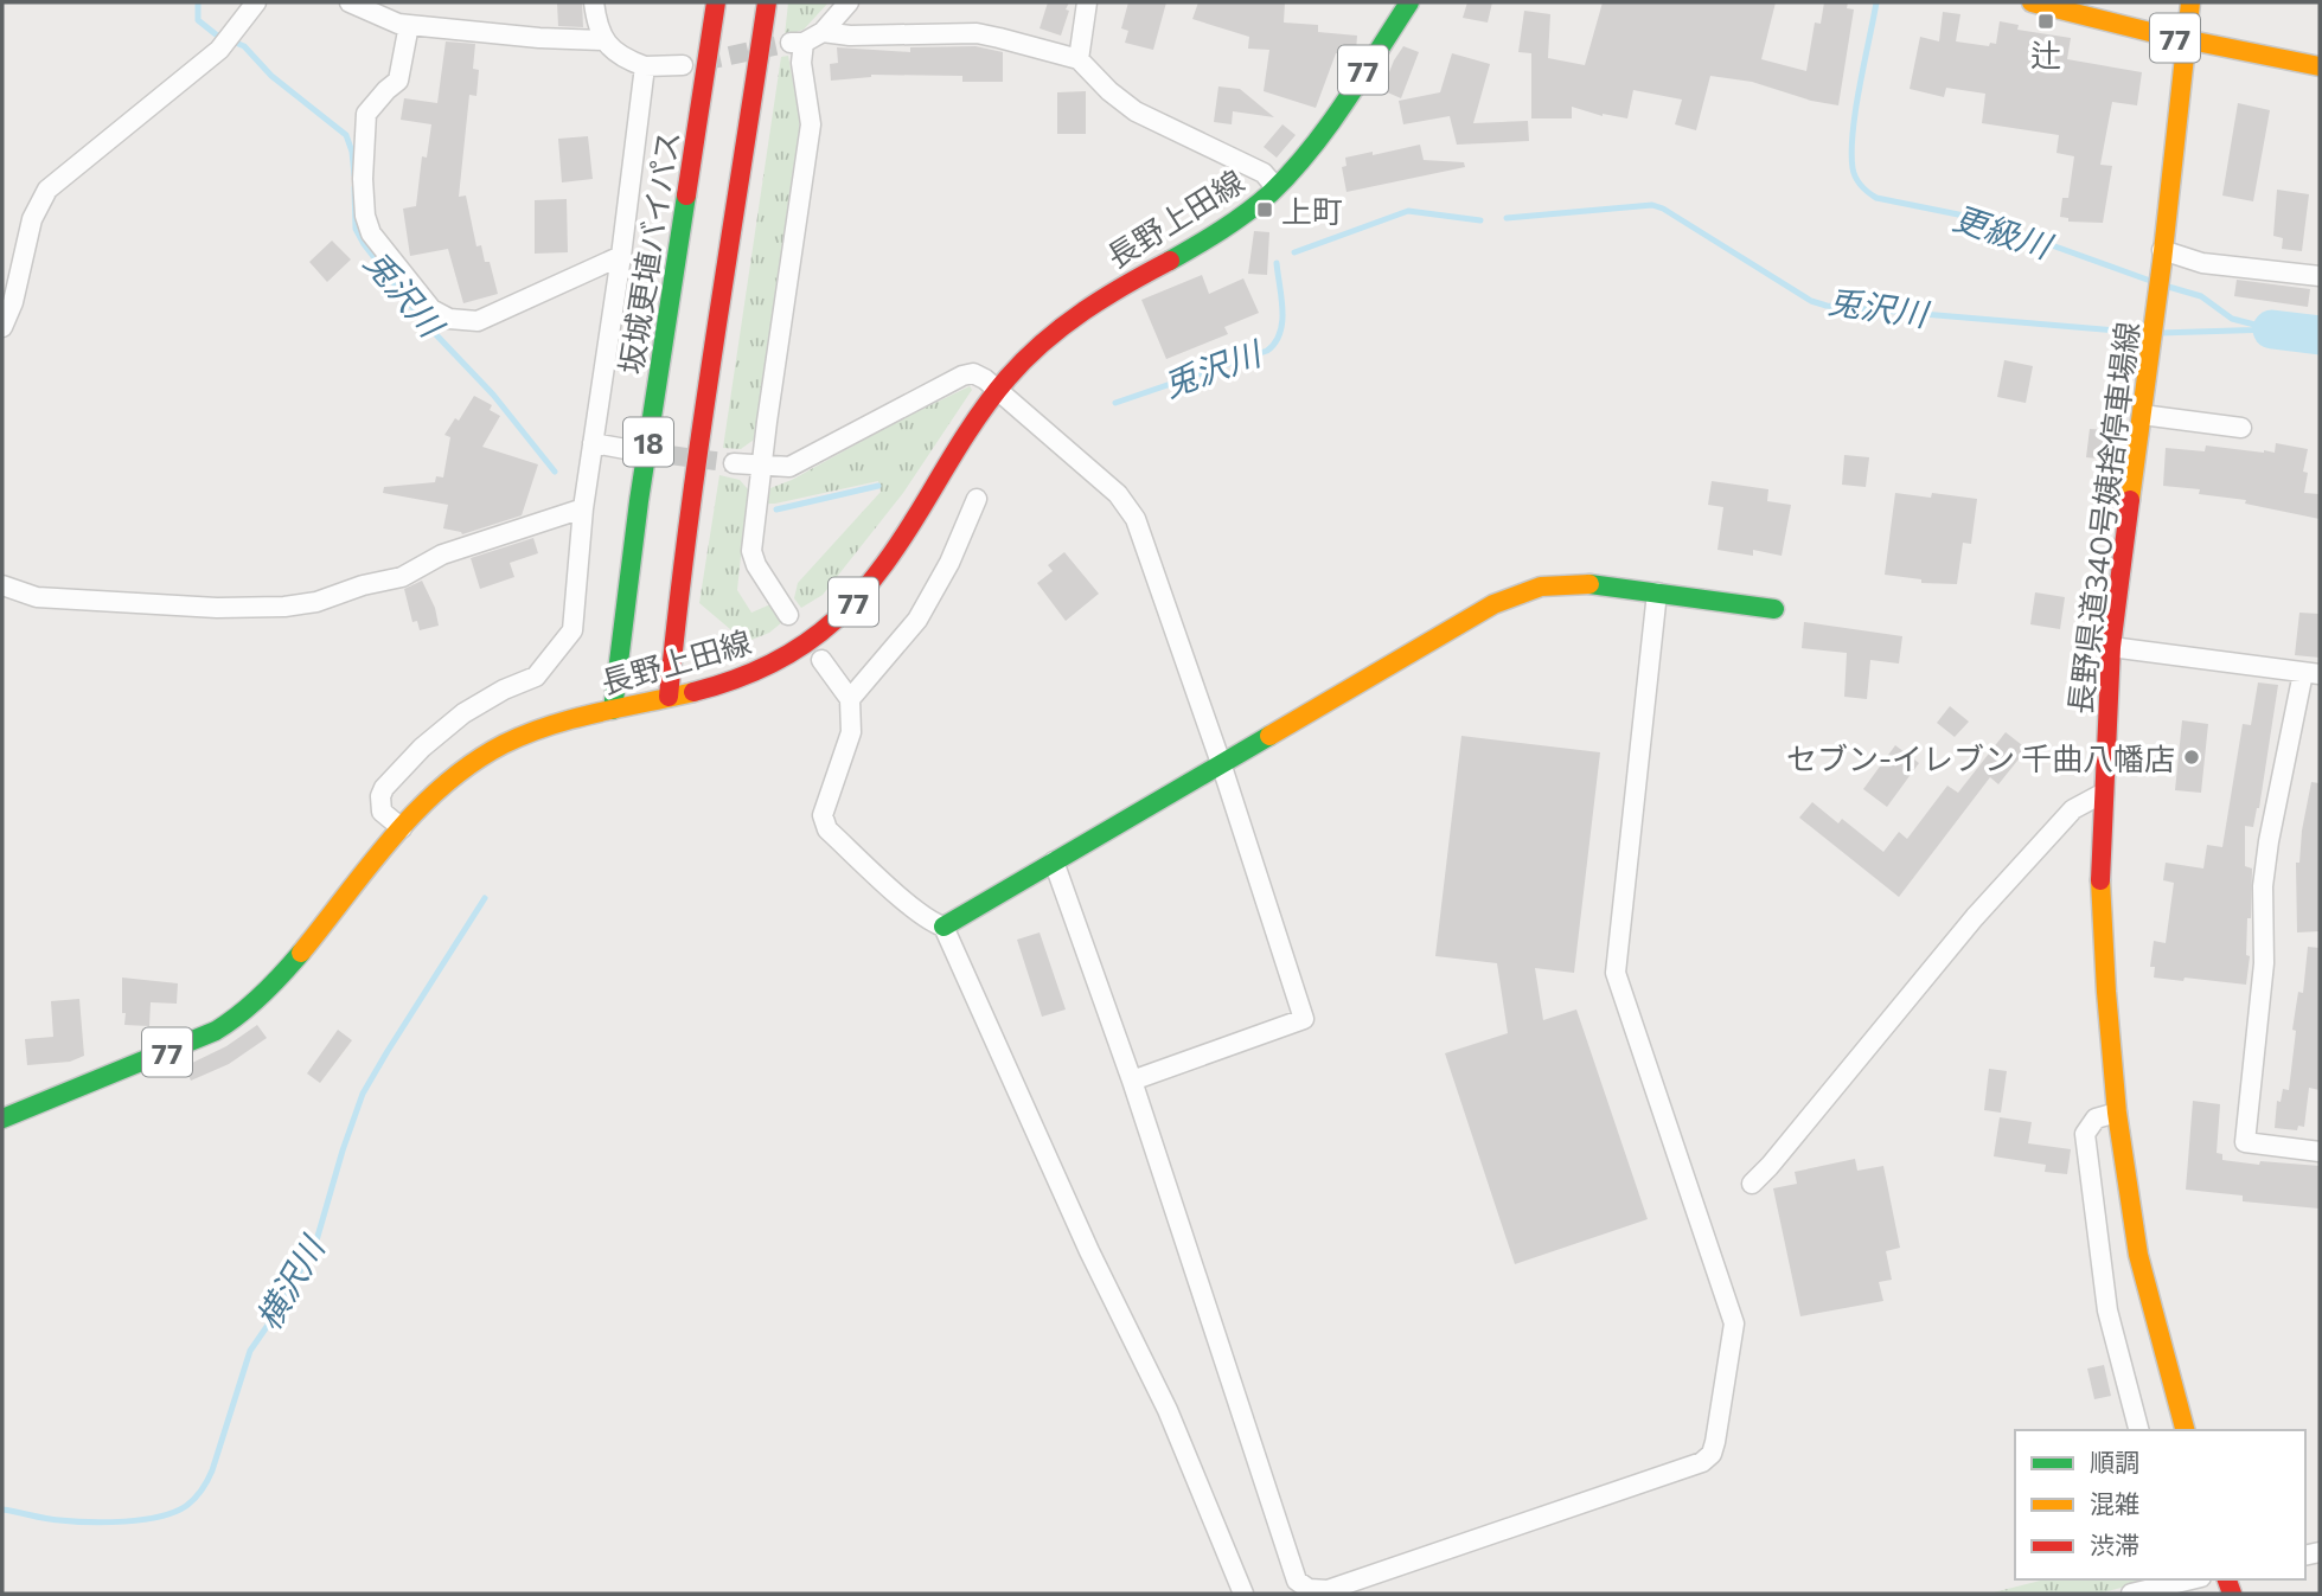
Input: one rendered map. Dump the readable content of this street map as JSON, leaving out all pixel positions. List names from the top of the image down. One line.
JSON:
{"streets":{"main road":["77","長野上田線","坂城更埴バイパス","18","長野県道340号姨捨停車場線"]},"crossings":[["77","長野県道340号姨捨停車場線"],["長野上田線","坂城更埴バイパス"],["長野上田線","18"]],"water":["更級川","兎沢川","横沢川"],"places":{"transit":["辻","上町"],"other":["セブン-イレブン 千曲八幡店"]},"legend":["順調","混雑","渋滞"]}
